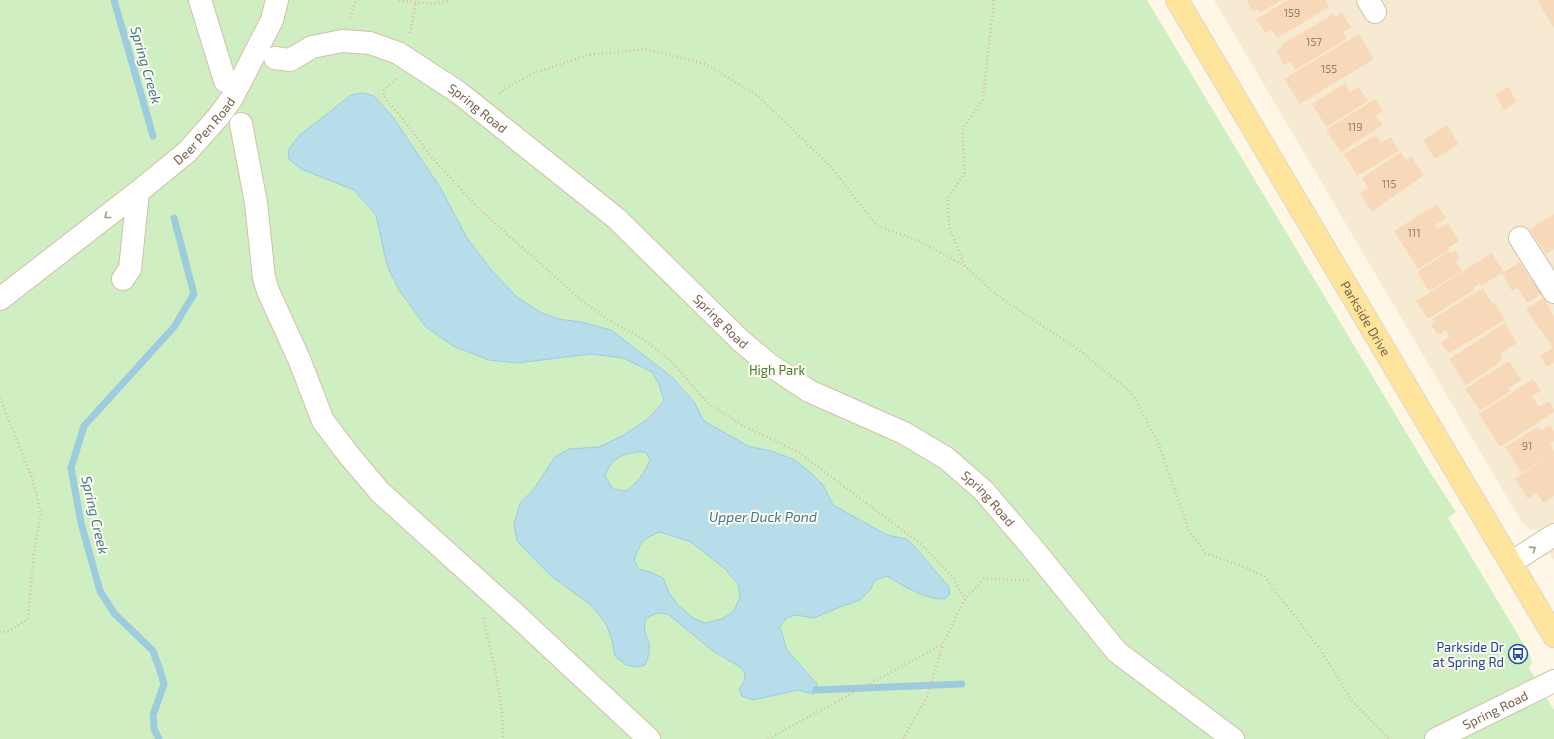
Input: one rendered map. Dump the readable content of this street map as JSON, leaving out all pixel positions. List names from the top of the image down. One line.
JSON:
{"streets":{"main road":["Parkside Drive"],"street":["Spring Road","Deer Pen Road"]},"crossings":[["Spring Road","Deer Pen Road"]],"one_way":["Deer Pen Road"],"water":["Spring Creek","Upper Duck Pond"],"parks":["High Park"],"places":{"bus stop":["Parkside Dr at Spring Rd"]},"house_numbers":["159","157","155","119","115","111","91"]}
